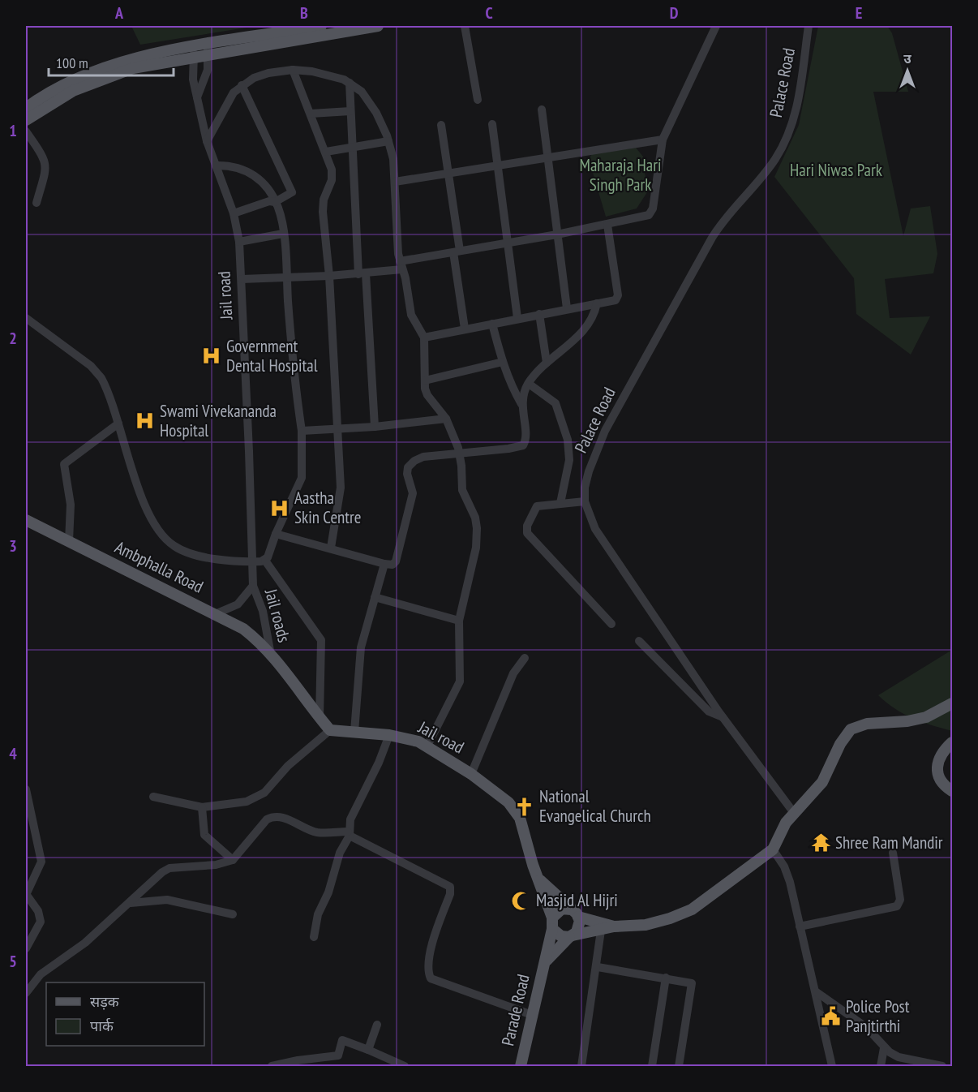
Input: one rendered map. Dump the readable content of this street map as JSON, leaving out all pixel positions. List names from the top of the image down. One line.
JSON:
{"streets":{"main road":["Jail road","Ambphalla Road","Parade Road"],"street":["Palace Road","Jail roads"]},"crossings":[["Jail road","Jail roads"],["Jail road","Parade Road"],["Ambphalla Road","Jail roads"]],"parks":["Maharaja Hari Singh Park","Hari Niwas Park"],"places":{"hospital":["Government Dental Hospital","Swami Vivekananda Hospital","Aastha Skin Centre"],"church":["National Evangelical Church"],"temple":["Shree Ram Mandir"],"mosque":["Masjid Al Hijri"],"public building":["Police Post Panjtirthi"]},"legend":["सड़क","पार्क"],"scale_bar":"100 m","north":"top","grid":{"columns":["A","B","C","D","E"],"rows":["1","2","3","4","5"]}}
